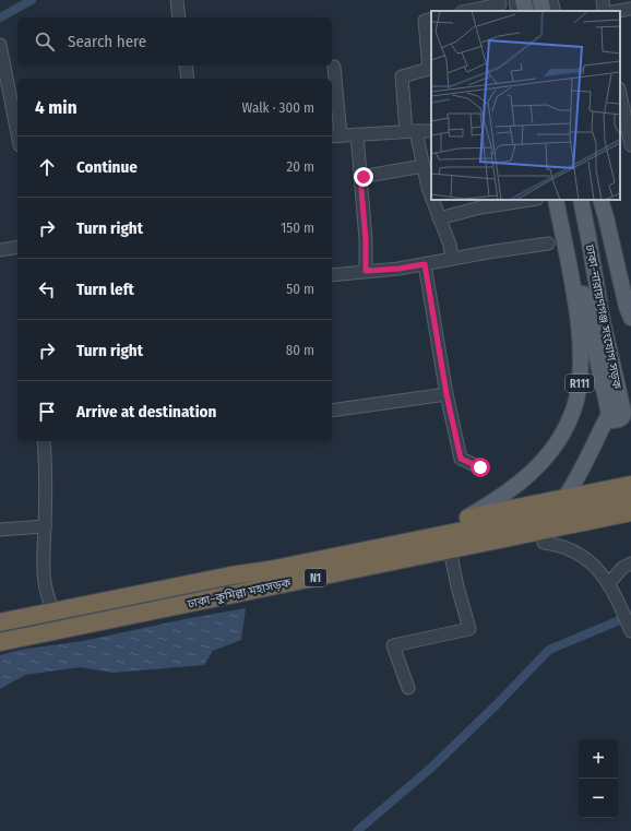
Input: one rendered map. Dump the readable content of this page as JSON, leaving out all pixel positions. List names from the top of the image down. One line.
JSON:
{"streets":{"highway":["N1","ঢাকা–কুমিল্লা মহাসড়ক"],"main road":["ঢাকা-নারায়ণগঞ্জ সংযোগ সড়ক","R111"]},"crossings":[["ঢাকা-নারায়ণগঞ্জ সংযোগ সড়ক","R111"]],"page":{"search":"Search here","heading":["4 min","Walk · 300 m"],"list":[["Continue","20 m"],["Turn right","150 m"],["Turn left","50 m"],["Turn right","80 m"],"Arrive at destination"],"map_buttons":["+","−"]}}
